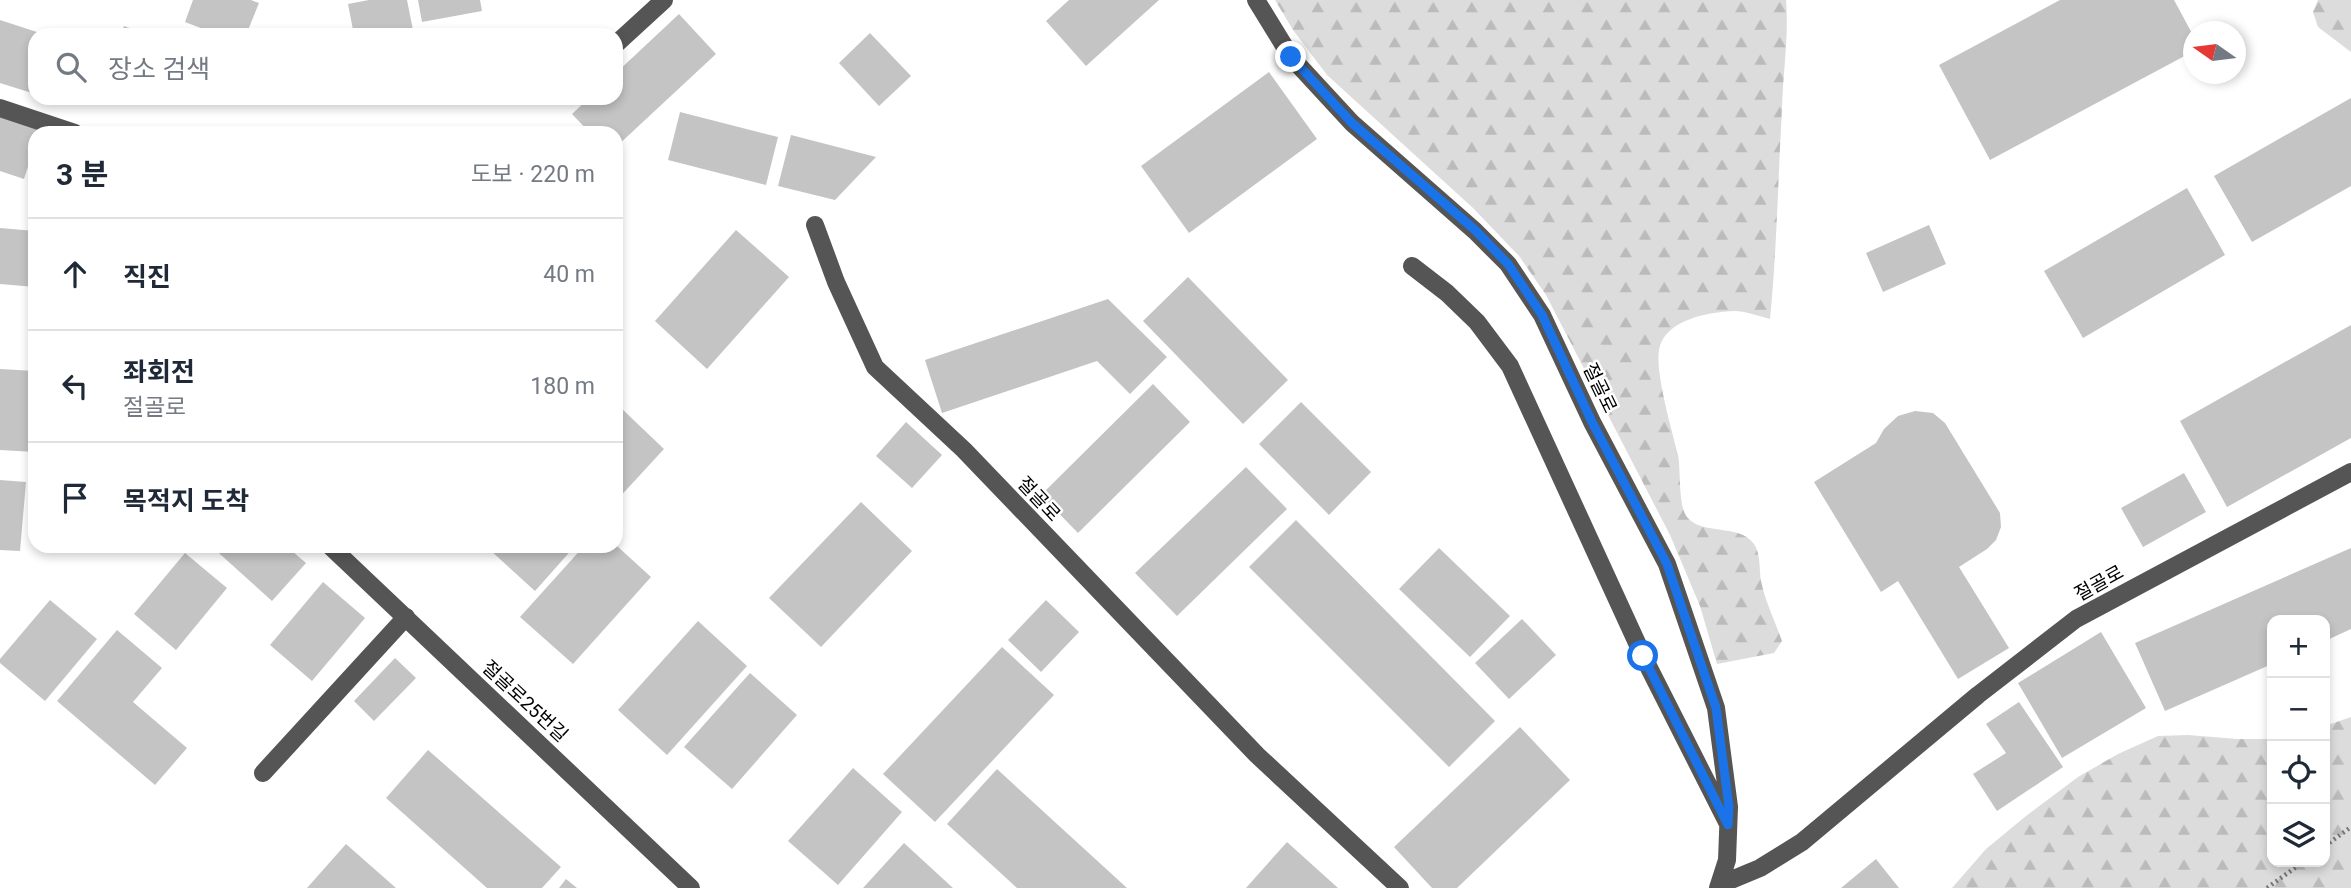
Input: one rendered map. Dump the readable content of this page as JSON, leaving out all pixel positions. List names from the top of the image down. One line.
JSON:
{"streets":{"street":["절골로","절골로25번길"]},"north":"left","page":{"search":"장소 검색","heading":["3 분","도보 · 220 m"],"list":[["직진","40 m"],["좌회전","절골로","180 m"],"목적지 도착"],"map_buttons":["+","−"]}}
